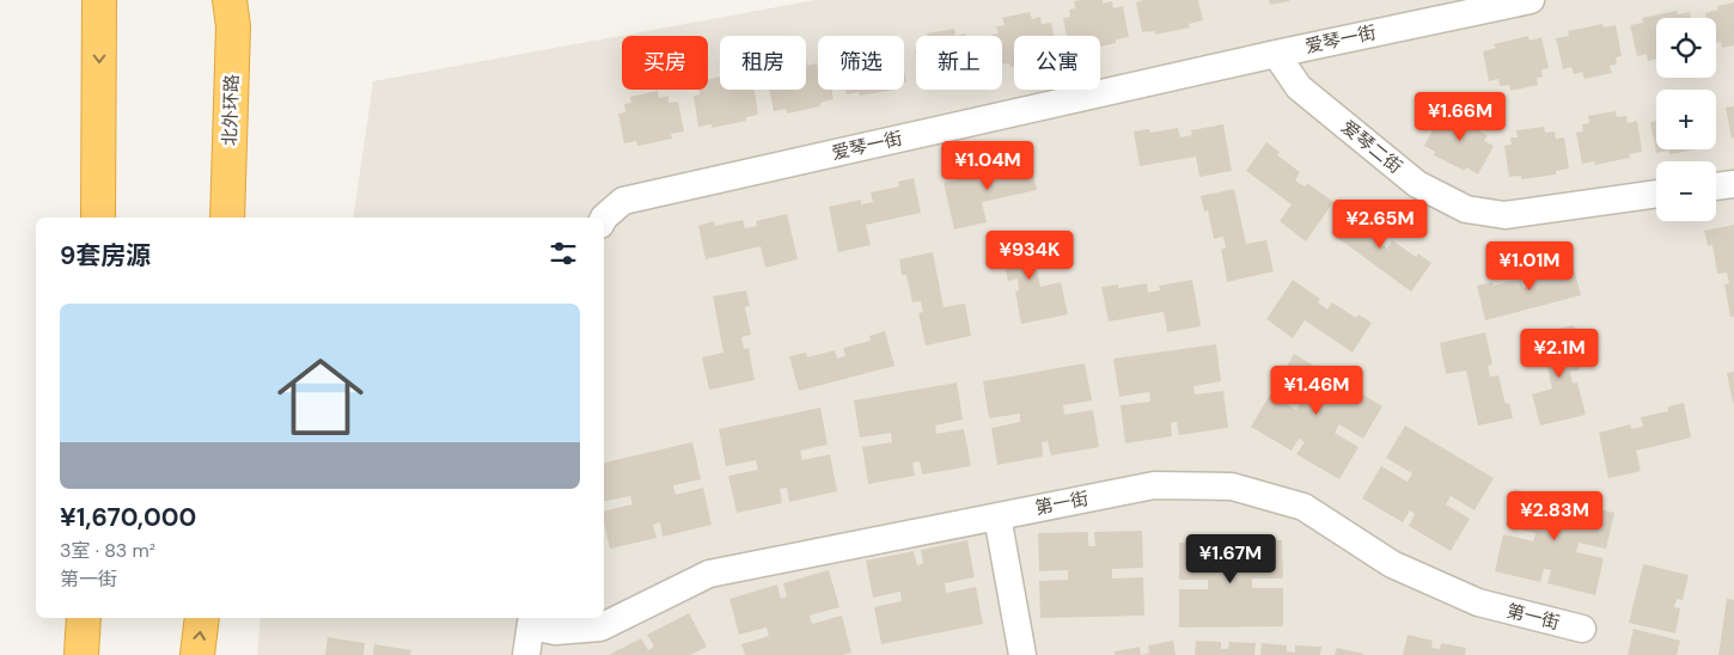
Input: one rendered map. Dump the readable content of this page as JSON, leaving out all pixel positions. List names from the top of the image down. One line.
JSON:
{"streets":{"highway":["北外环路"],"street":["爱琴一街","爱琴二街","第一街"]},"crossings":[["爱琴一街","爱琴二街"]],"page":{"map_buttons":["+","−"],"chip":["买房","租房","筛选","新上","公寓"],"price":["¥1.66M","¥1.04M","¥2.65M","¥934K","¥1.01M","¥2.1M","¥1.46M","¥2.83M","¥1.67M"],"heading":"9套房源","list":[{"name":"¥1,670,000","note":"3室 · 83 m² · 第一街"}]}}
